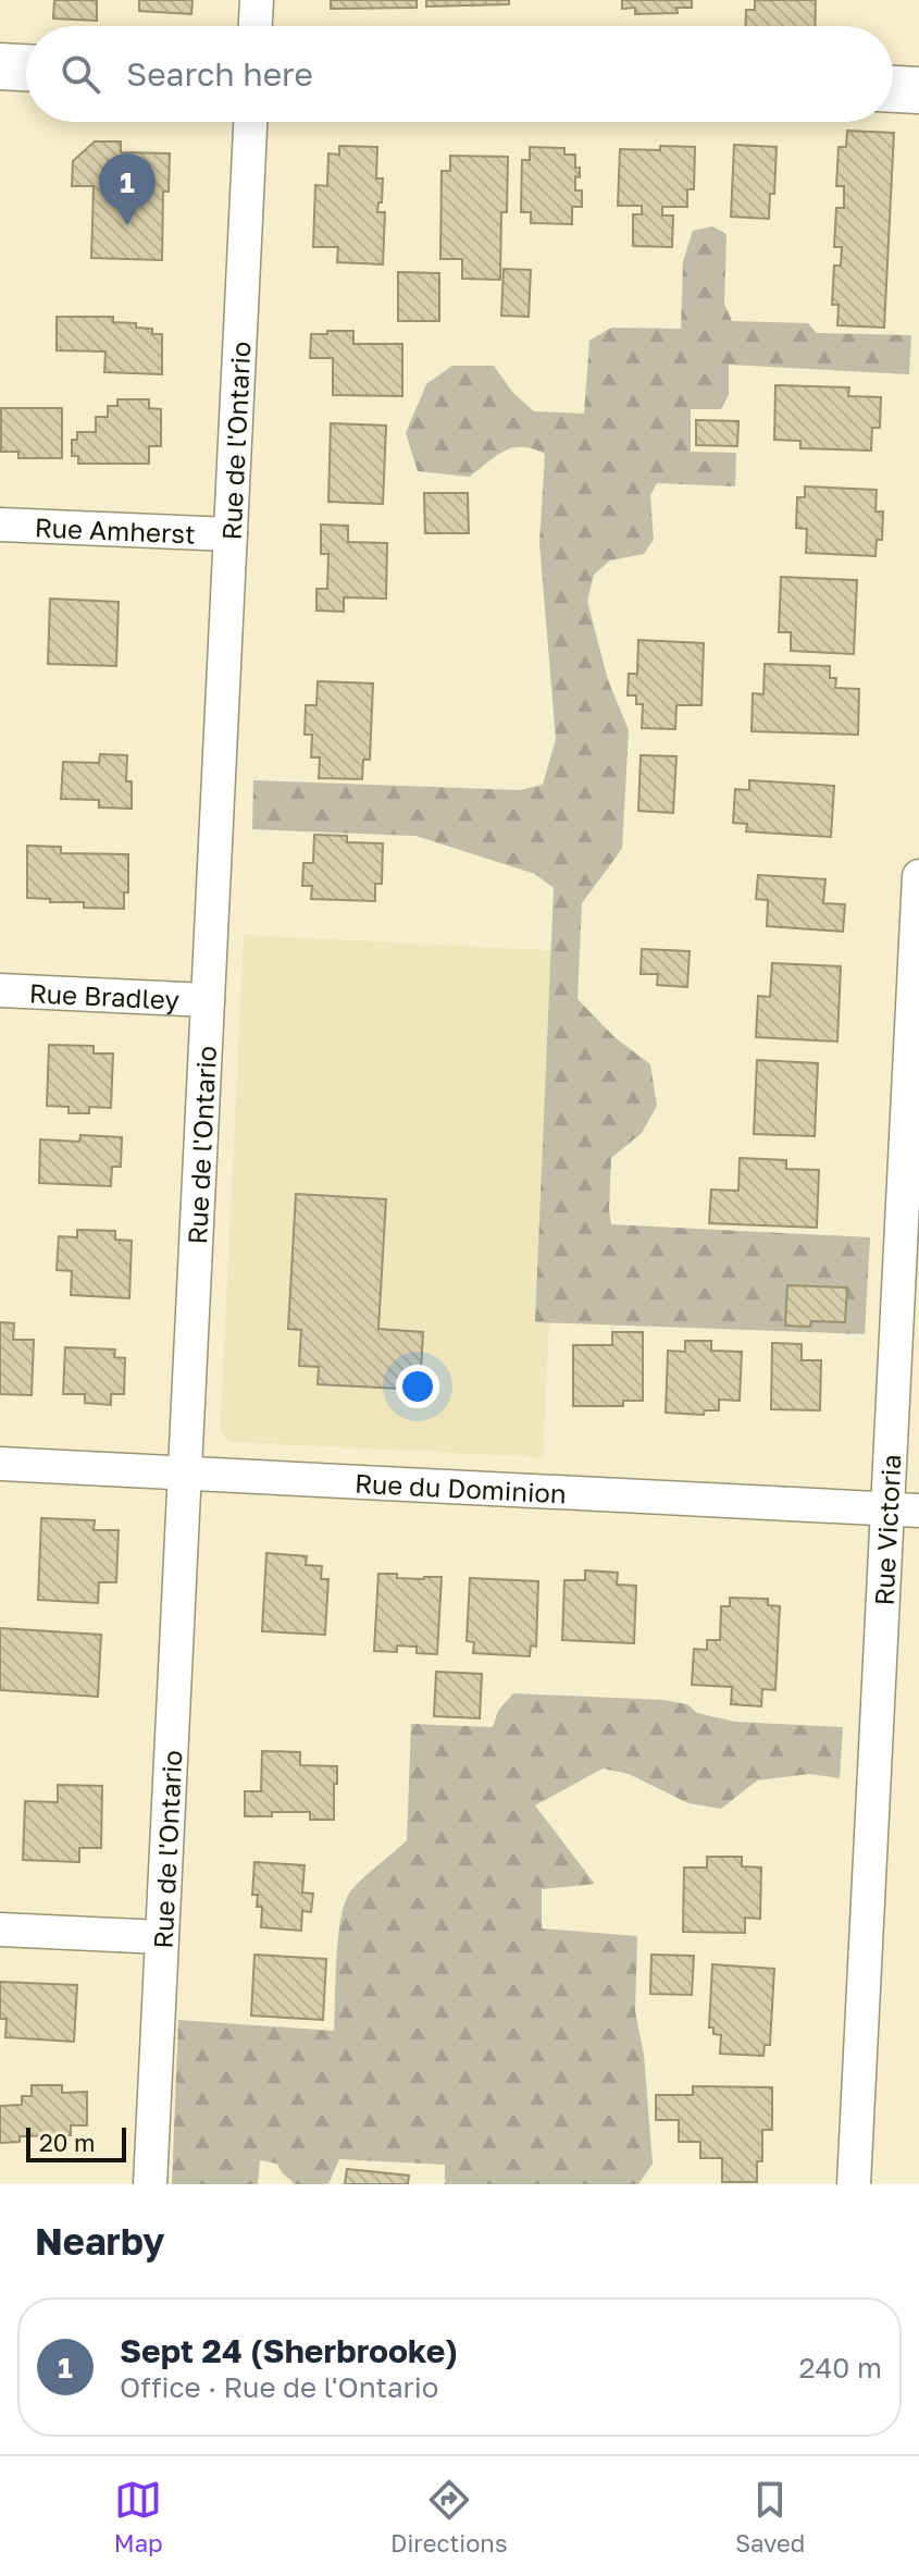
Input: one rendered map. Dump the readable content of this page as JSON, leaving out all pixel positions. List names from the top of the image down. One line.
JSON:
{"streets":{"street":["Rue de l'Ontario","Rue Amherst","Rue Bradley","Rue du Dominion","Rue Victoria"]},"crossings":[["Rue de l'Ontario","Rue Amherst"],["Rue de l'Ontario","Rue Bradley"],["Rue de l'Ontario","Rue du Dominion"],["Rue du Dominion","Rue Victoria"]],"scale_bar":"20 m","page":{"search":"Search here","pins":"1","scale":"20 m","heading":"Nearby","list":[{"mark":"1","name":"Sept 24 (Sherbrooke)","note":"Office · Rue de l'Ontario","value":"240 m"}],"nav":["Map","Directions","Saved"]}}
